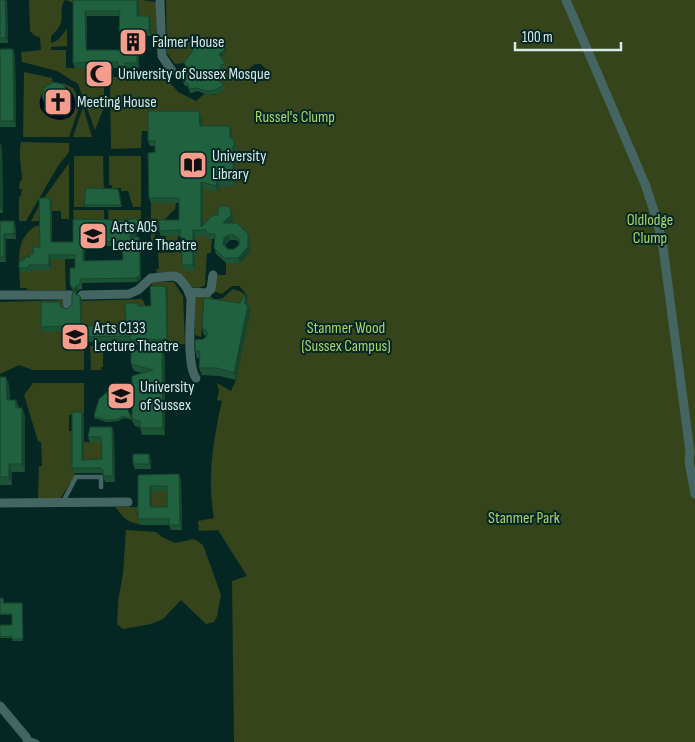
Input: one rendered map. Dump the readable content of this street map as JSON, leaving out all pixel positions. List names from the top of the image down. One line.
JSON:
{"parks":["Russel's Clump","Oldlodge Clump","Stanmer Wood (Sussex Campus)","Stanmer Park"],"places":{"building":["Falmer House"],"mosque":["University of Sussex Mosque"],"church":["Meeting House"],"library":["University Library"],"school or university":["Arts A05 Lecture Theatre","Arts C133 Lecture Theatre","University of Sussex"]},"scale_bar":"100 m"}
